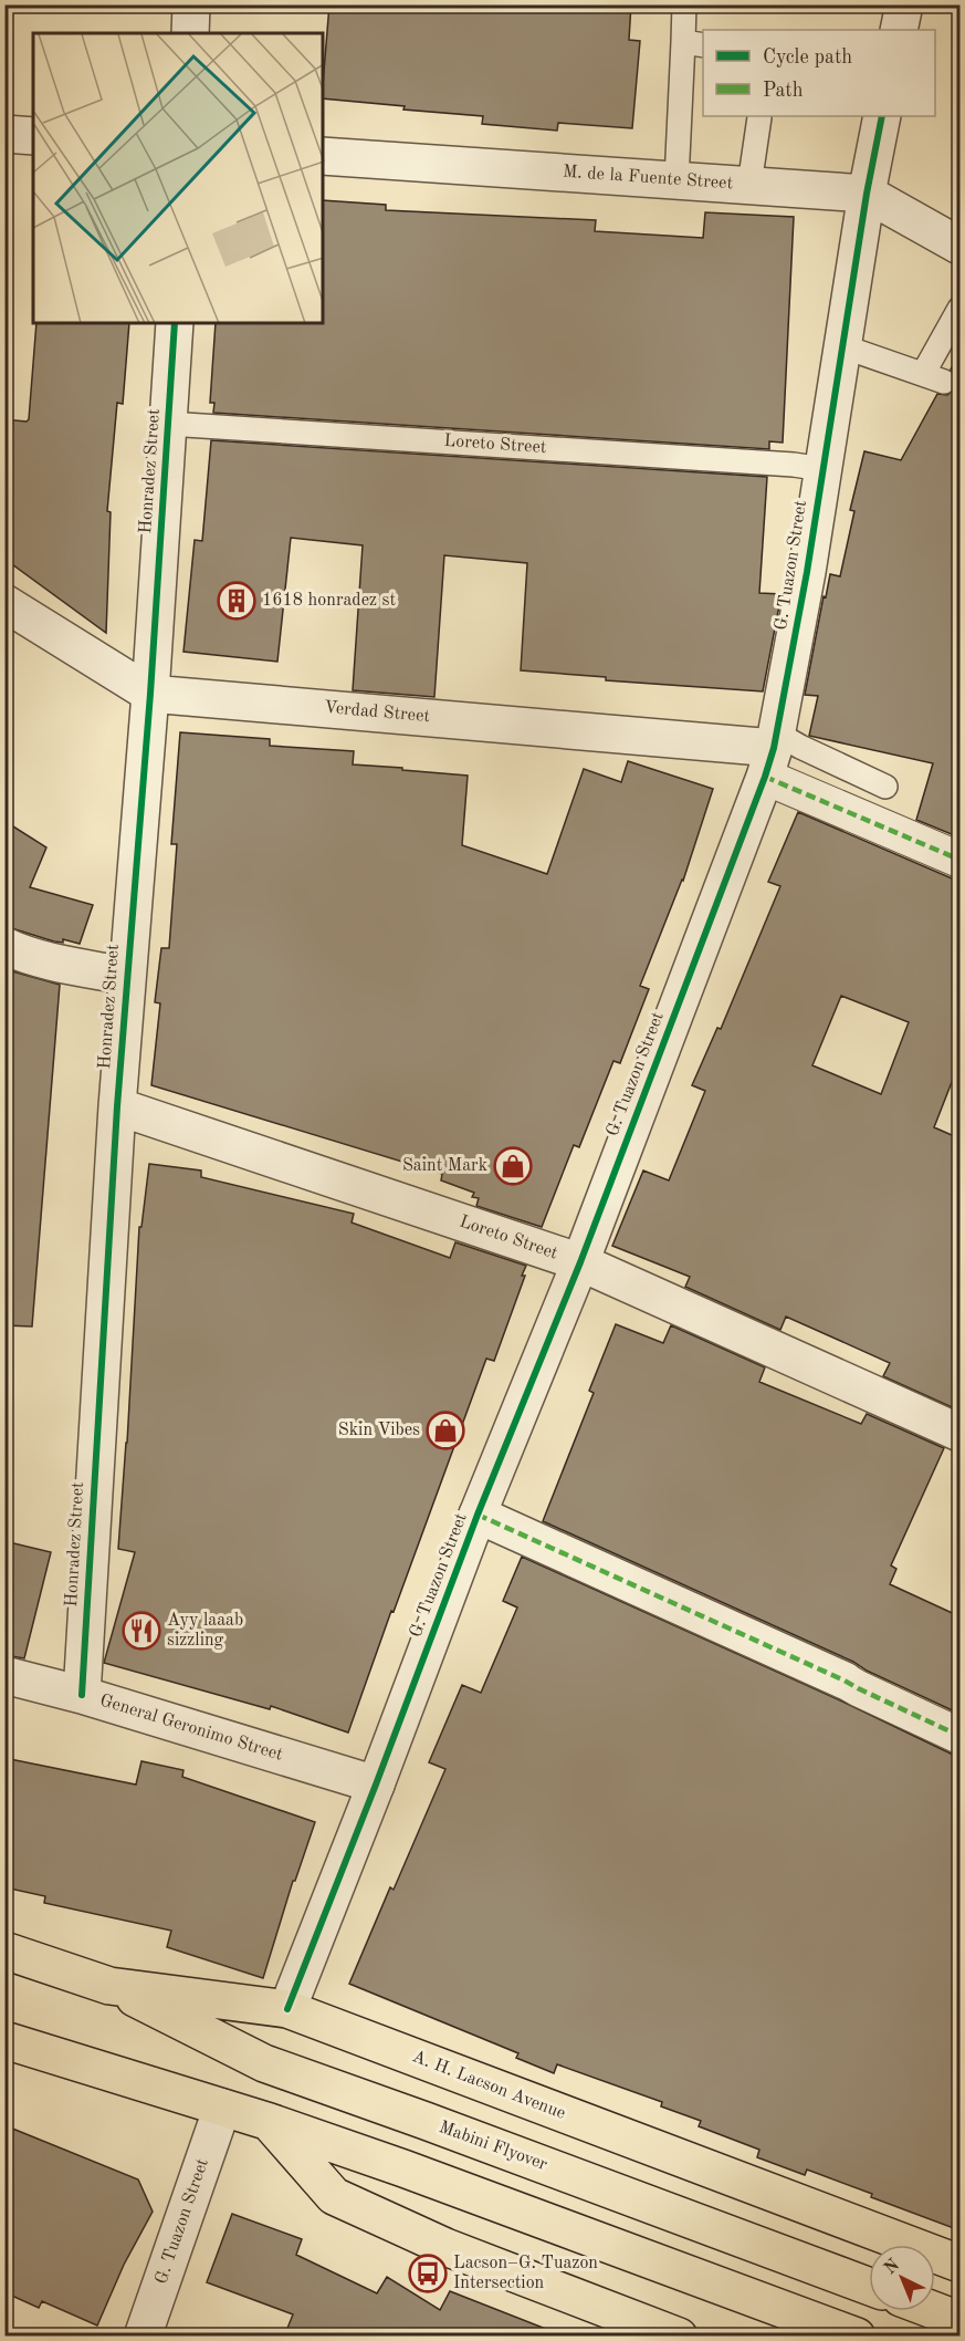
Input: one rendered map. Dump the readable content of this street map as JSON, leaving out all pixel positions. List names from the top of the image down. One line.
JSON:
{"streets":{"main road":["A. H. Lacson Avenue","Mabini Flyover"],"street":["M. de la Fuente Street","Loreto Street","Honradez Street","G. Tuazon Street","Verdad Street","General Geronimo Street"]},"crossings":[["M. de la Fuente Street","G. Tuazon Street"],["Loreto Street","Honradez Street"],["Loreto Street","G. Tuazon Street"],["Honradez Street","Verdad Street"],["Honradez Street","General Geronimo Street"],["G. Tuazon Street","Verdad Street"],["G. Tuazon Street","General Geronimo Street"],["G. Tuazon Street","A. H. Lacson Avenue"],["A. H. Lacson Avenue","Mabini Flyover"]],"places":{"building":["1618 honradez st"],"shop":["Saint Mark","Skin Vibes"],"restaurant":["Ayy laaab sizzling"],"bus stop":["Lacson–G. Tuazon Intersection"]},"legend":["Cycle path","Path"],"north":"top left"}
